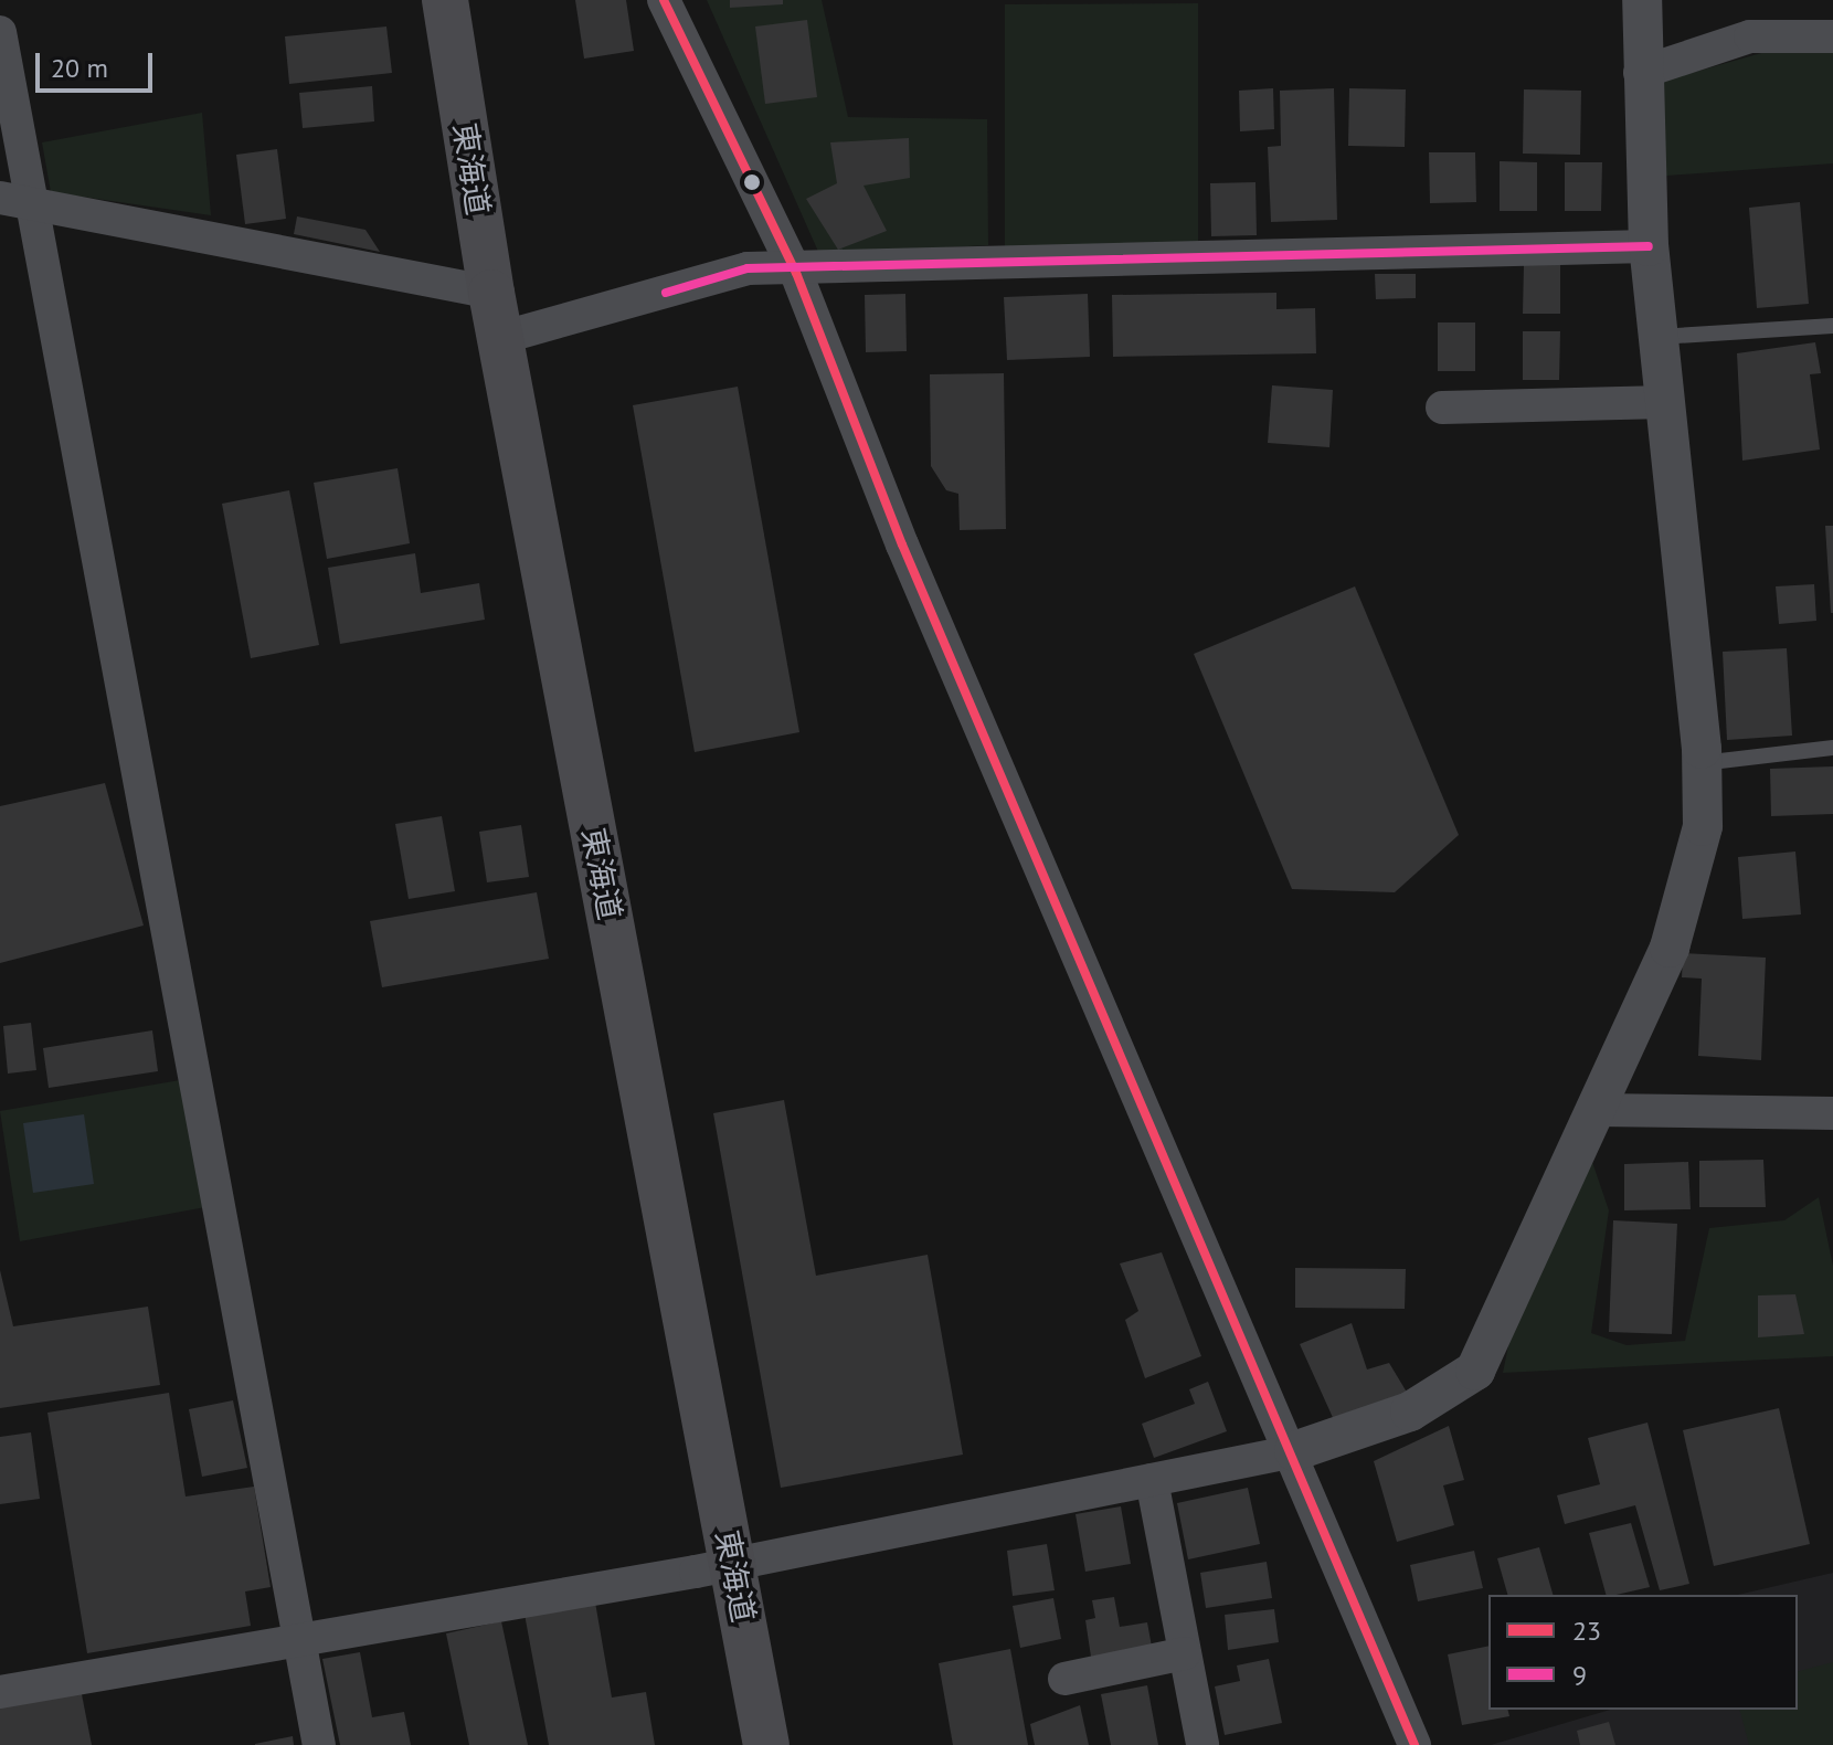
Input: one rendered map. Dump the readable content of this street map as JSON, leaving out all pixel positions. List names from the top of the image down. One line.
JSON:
{"streets":{"main road":["東海道"]},"lines":["transit line 23","transit line 9"],"legend":["23","9"],"scale_bar":"20 m"}
